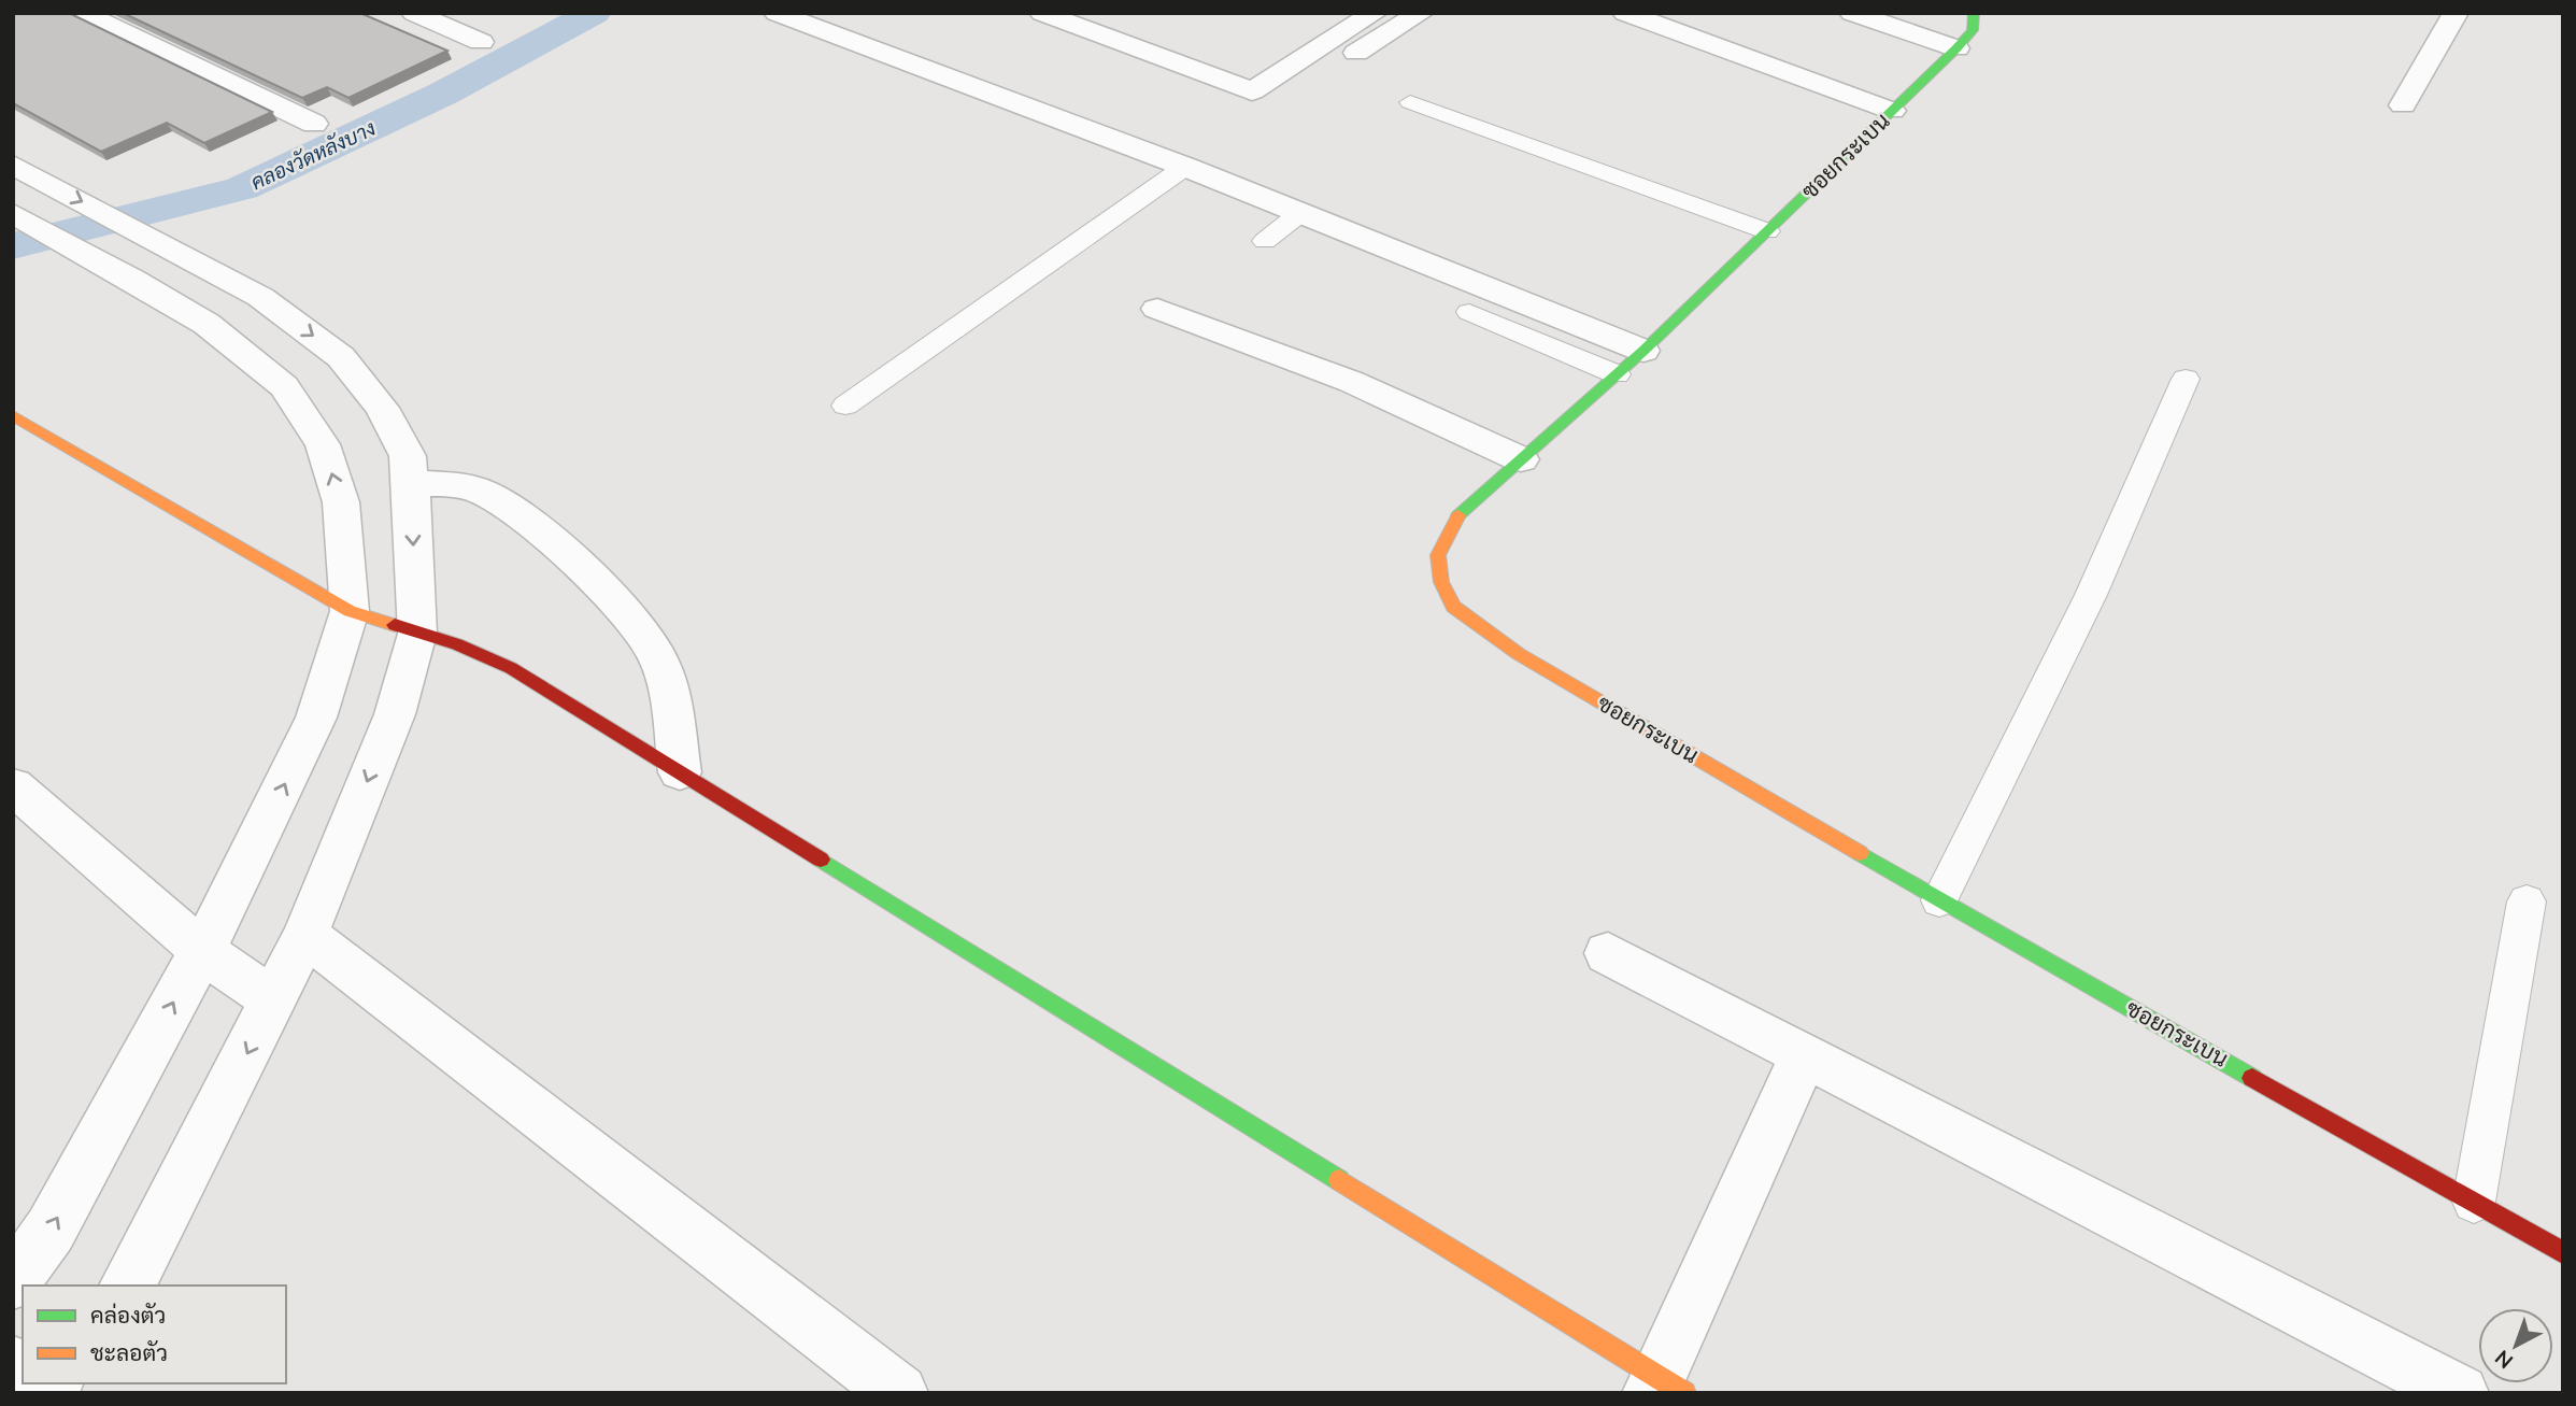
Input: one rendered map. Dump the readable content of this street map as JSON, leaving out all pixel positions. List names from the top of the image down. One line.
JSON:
{"streets":{"street":["ซอยกระเบน"]},"water":["คลองวัดหลังบาง"],"legend":["คล่องตัว","ชะลอตัว"],"north":"bottom left"}
